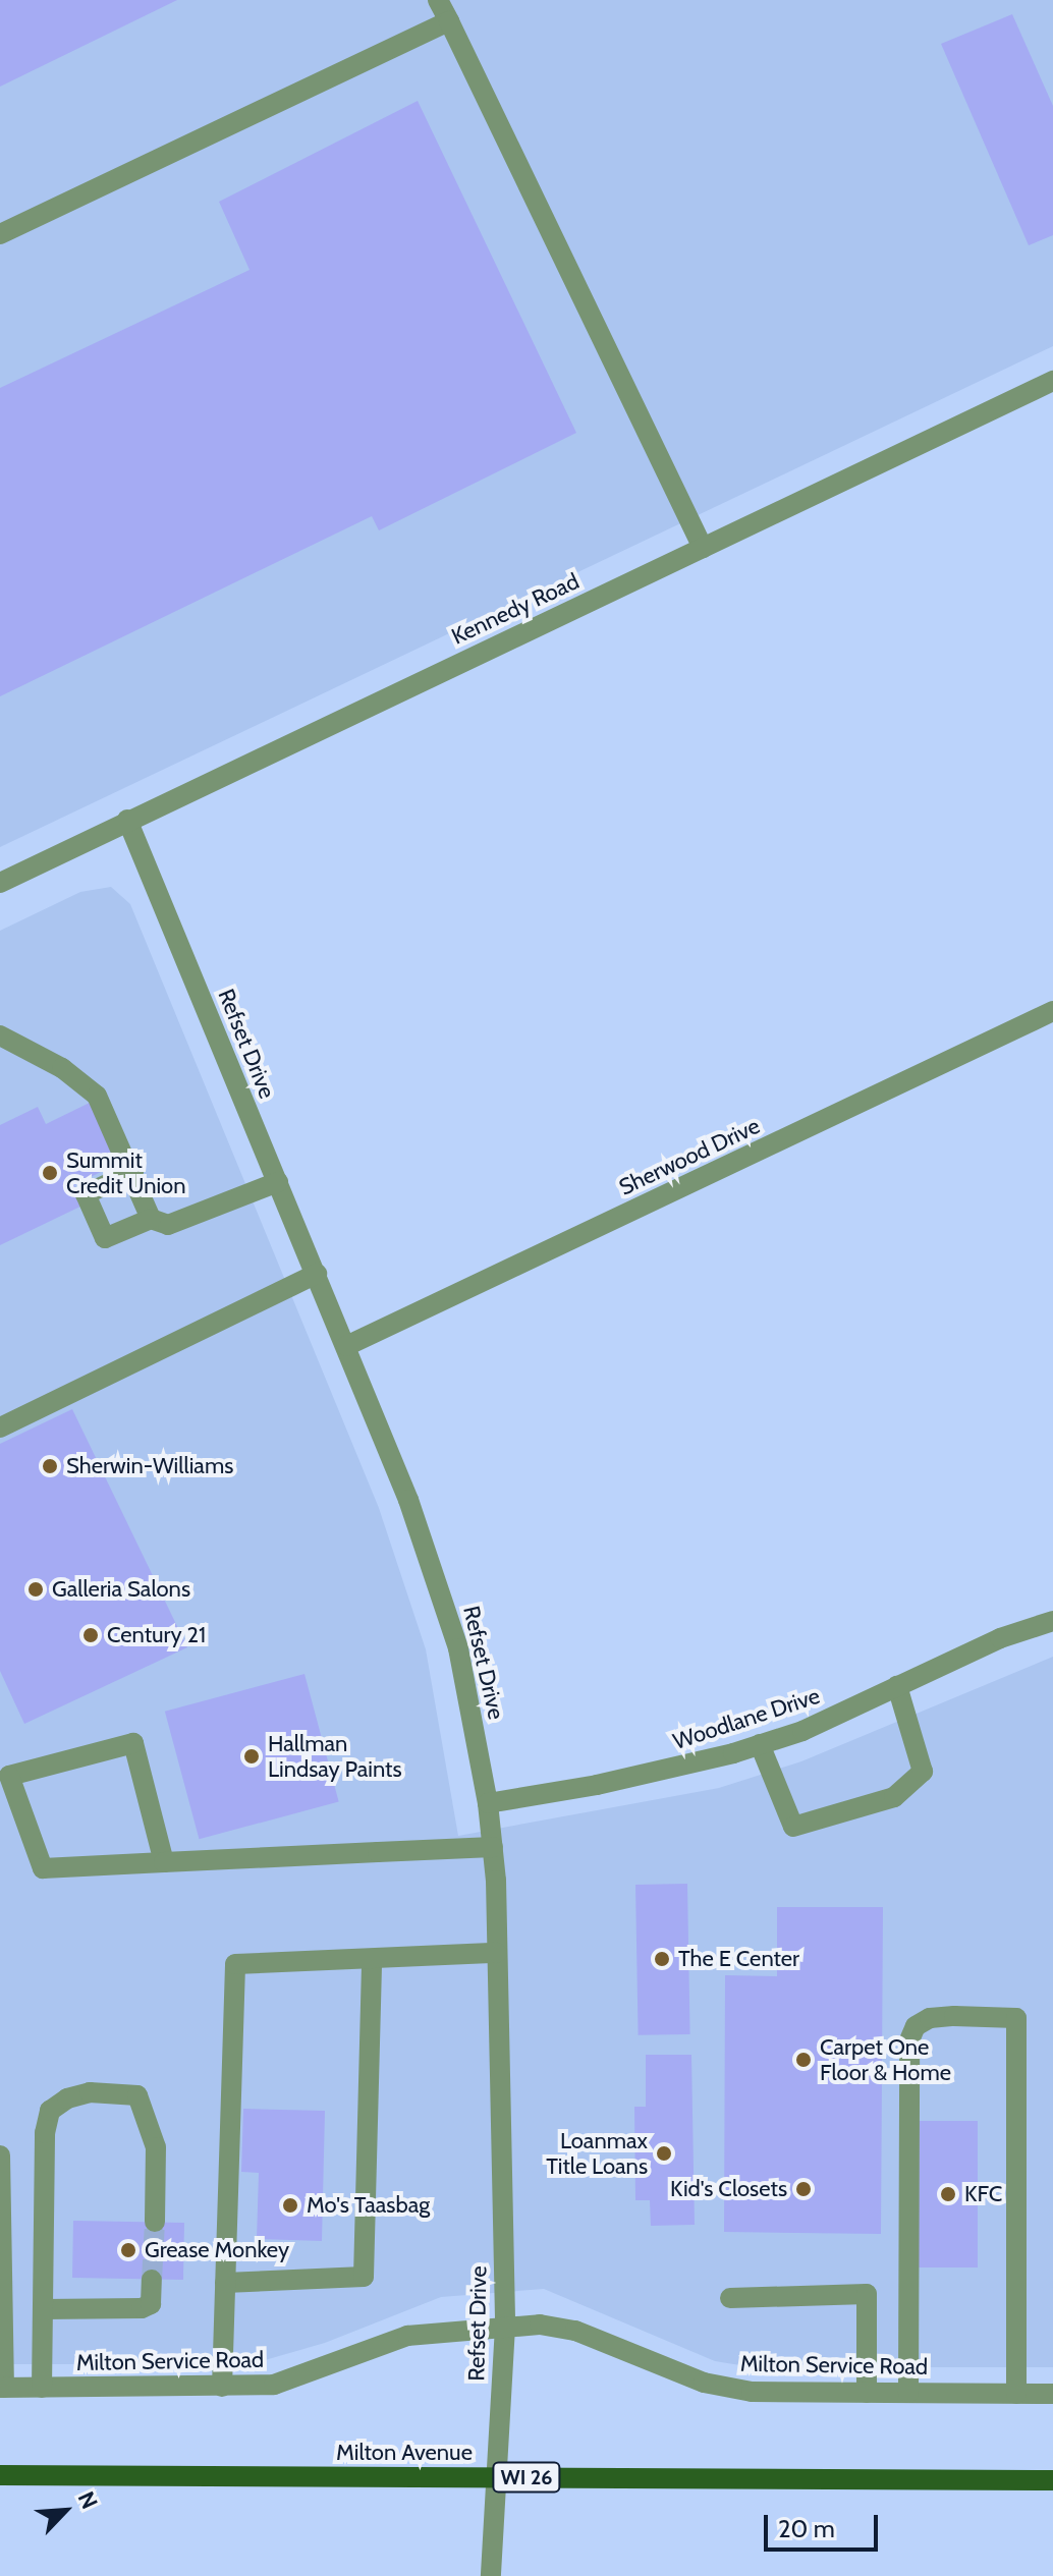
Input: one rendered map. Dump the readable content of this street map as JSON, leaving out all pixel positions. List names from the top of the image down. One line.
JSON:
{"streets":{"main road":["Milton Avenue","WI 26"],"street":["Kennedy Road","Refset Drive","Sherwood Drive","Woodlane Drive","Milton Service Road"]},"crossings":[["Kennedy Road","Refset Drive"],["Refset Drive","Sherwood Drive"],["Refset Drive","Woodlane Drive"],["Refset Drive","Milton Service Road"],["Refset Drive","Milton Avenue"]],"places":["Summit Credit Union","Sherwin-Williams","Galleria Salons","Century 21","Hallman Lindsay Paints","The E Center","Carpet One Floor & Home","Loanmax Title Loans","Kid's Closets","KFC","Mo's Taasbag","Grease Monkey"],"scale_bar":"20 m","north":"top right"}
